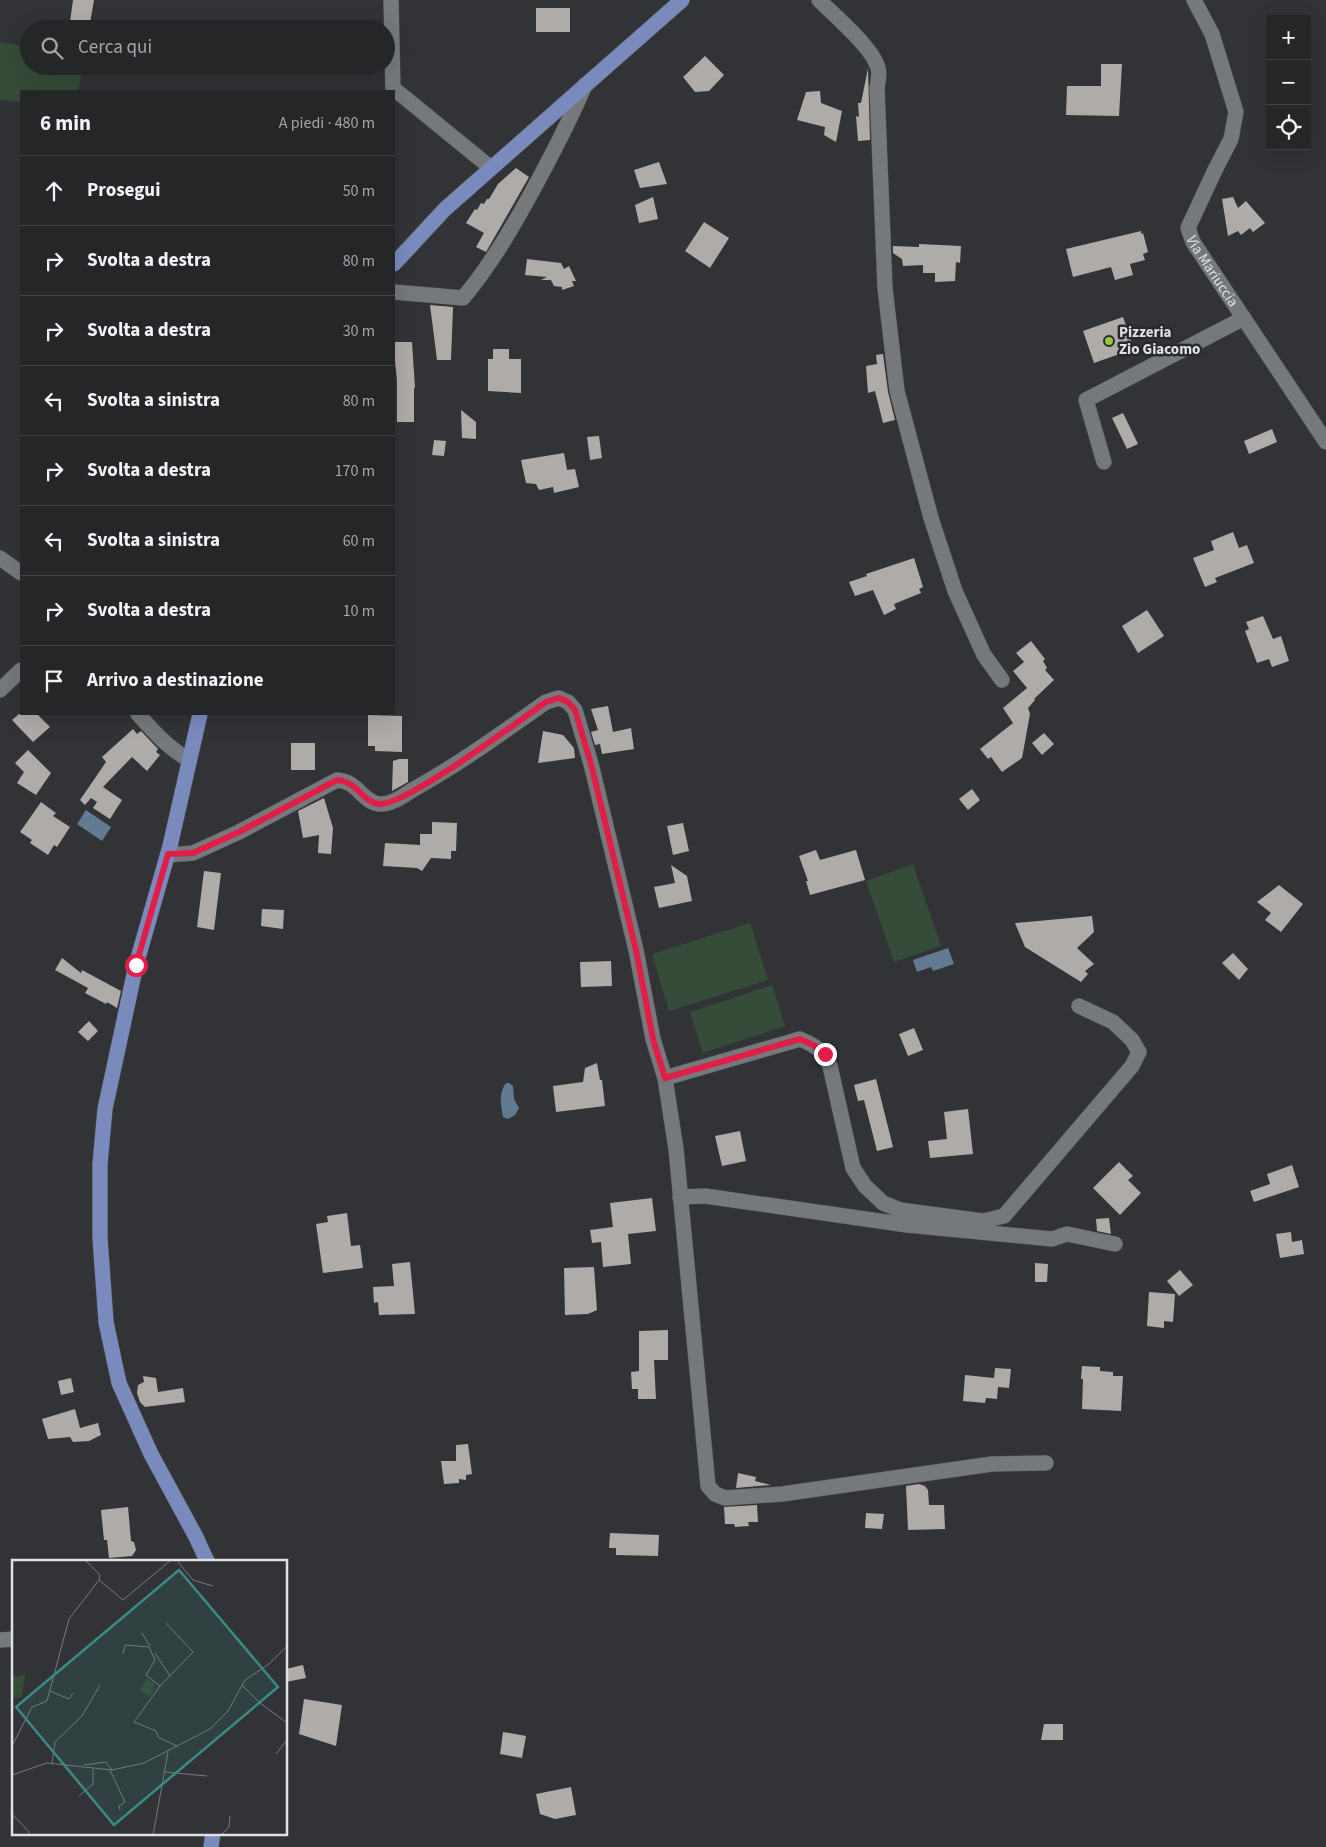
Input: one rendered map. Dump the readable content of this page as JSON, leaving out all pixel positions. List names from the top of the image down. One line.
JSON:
{"streets":{"street":["Via Mariuccia"]},"places":["Pizzeria Zio Giacomo"],"page":{"map_buttons":["+","−"],"search":"Cerca qui","heading":["6 min","A piedi · 480 m"],"list":[["Prosegui","50 m"],["Svolta a destra","80 m"],["Svolta a destra","30 m"],["Svolta a sinistra","80 m"],["Svolta a destra","170 m"],["Svolta a sinistra","60 m"],["Svolta a destra","10 m"],"Arrivo a destinazione"]}}
